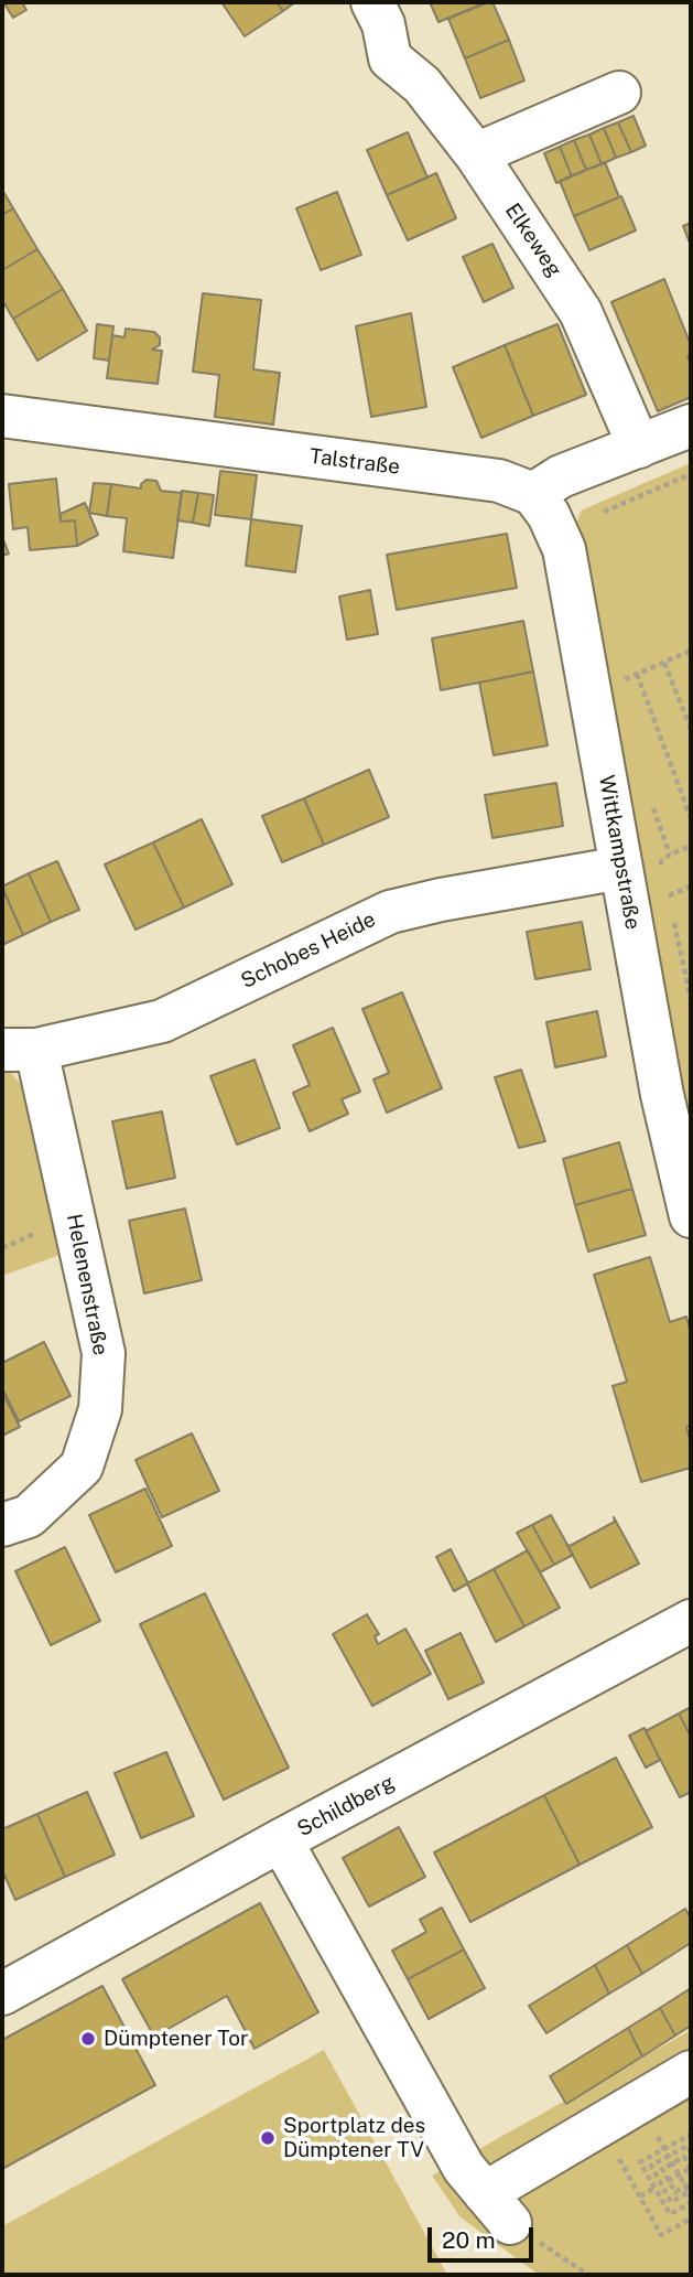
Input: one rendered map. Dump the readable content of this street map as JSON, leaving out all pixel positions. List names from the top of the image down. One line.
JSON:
{"streets":{"street":["Elkeweg","Talstraße","Wittkampstraße","Schobes Heide","Helenenstraße","Schildberg"]},"crossings":[["Talstraße","Wittkampstraße"],["Wittkampstraße","Schobes Heide"],["Schobes Heide","Helenenstraße"]],"places":["Dümptener Tor","Sportplatz des Dümptener TV"],"scale_bar":"20 m"}
